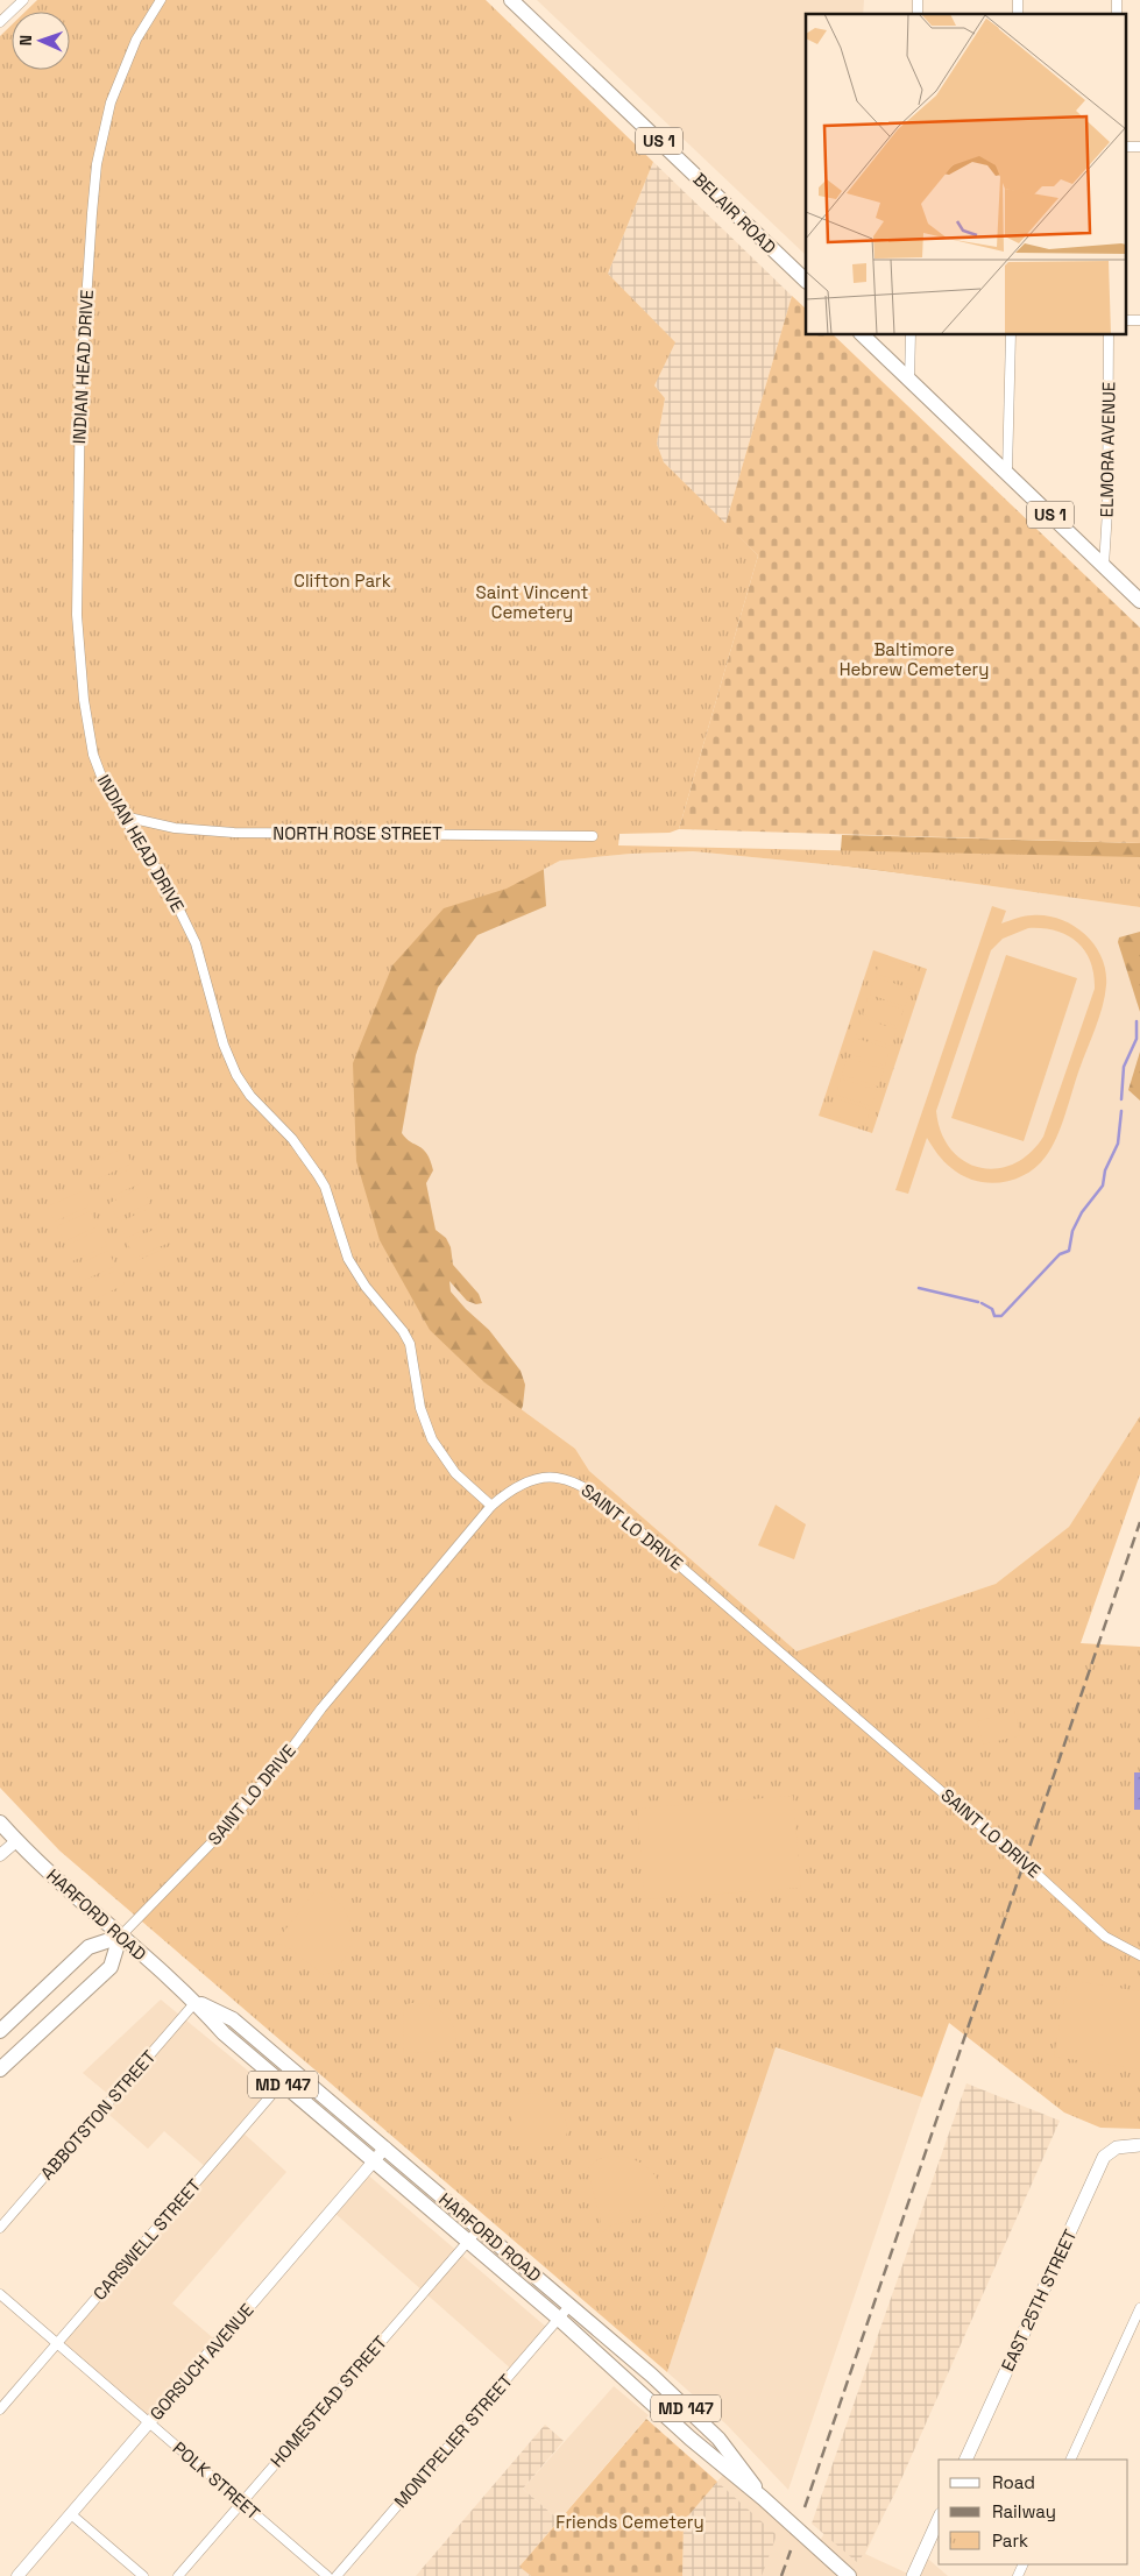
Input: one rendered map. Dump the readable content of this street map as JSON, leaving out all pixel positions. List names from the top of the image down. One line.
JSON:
{"streets":{"main road":["US 1","BELAIR ROAD","HARFORD ROAD","MD 147","EAST 25TH STREET"],"street":["INDIAN HEAD DRIVE","ELMORA AVENUE","NORTH ROSE STREET","SAINT LO DRIVE","ABBOTSTON STREET","CARSWELL STREET","GORSUCH AVENUE","HOMESTEAD STREET","MONTPELIER STREET","POLK STREET"]},"crossings":[["US 1","ELMORA AVENUE"],["INDIAN HEAD DRIVE","NORTH ROSE STREET"],["INDIAN HEAD DRIVE","SAINT LO DRIVE"],["SAINT LO DRIVE","HARFORD ROAD"],["HARFORD ROAD","ABBOTSTON STREET"],["HARFORD ROAD","CARSWELL STREET"],["HARFORD ROAD","GORSUCH AVENUE"],["HARFORD ROAD","HOMESTEAD STREET"],["HARFORD ROAD","MONTPELIER STREET"],["CARSWELL STREET","POLK STREET"],["GORSUCH AVENUE","POLK STREET"],["HOMESTEAD STREET","POLK STREET"]],"parks":["Clifton Park","Saint Vincent Cemetery","Baltimore Hebrew Cemetery","Friends Cemetery"],"legend":["Road","Railway","Park"],"north":"left"}
